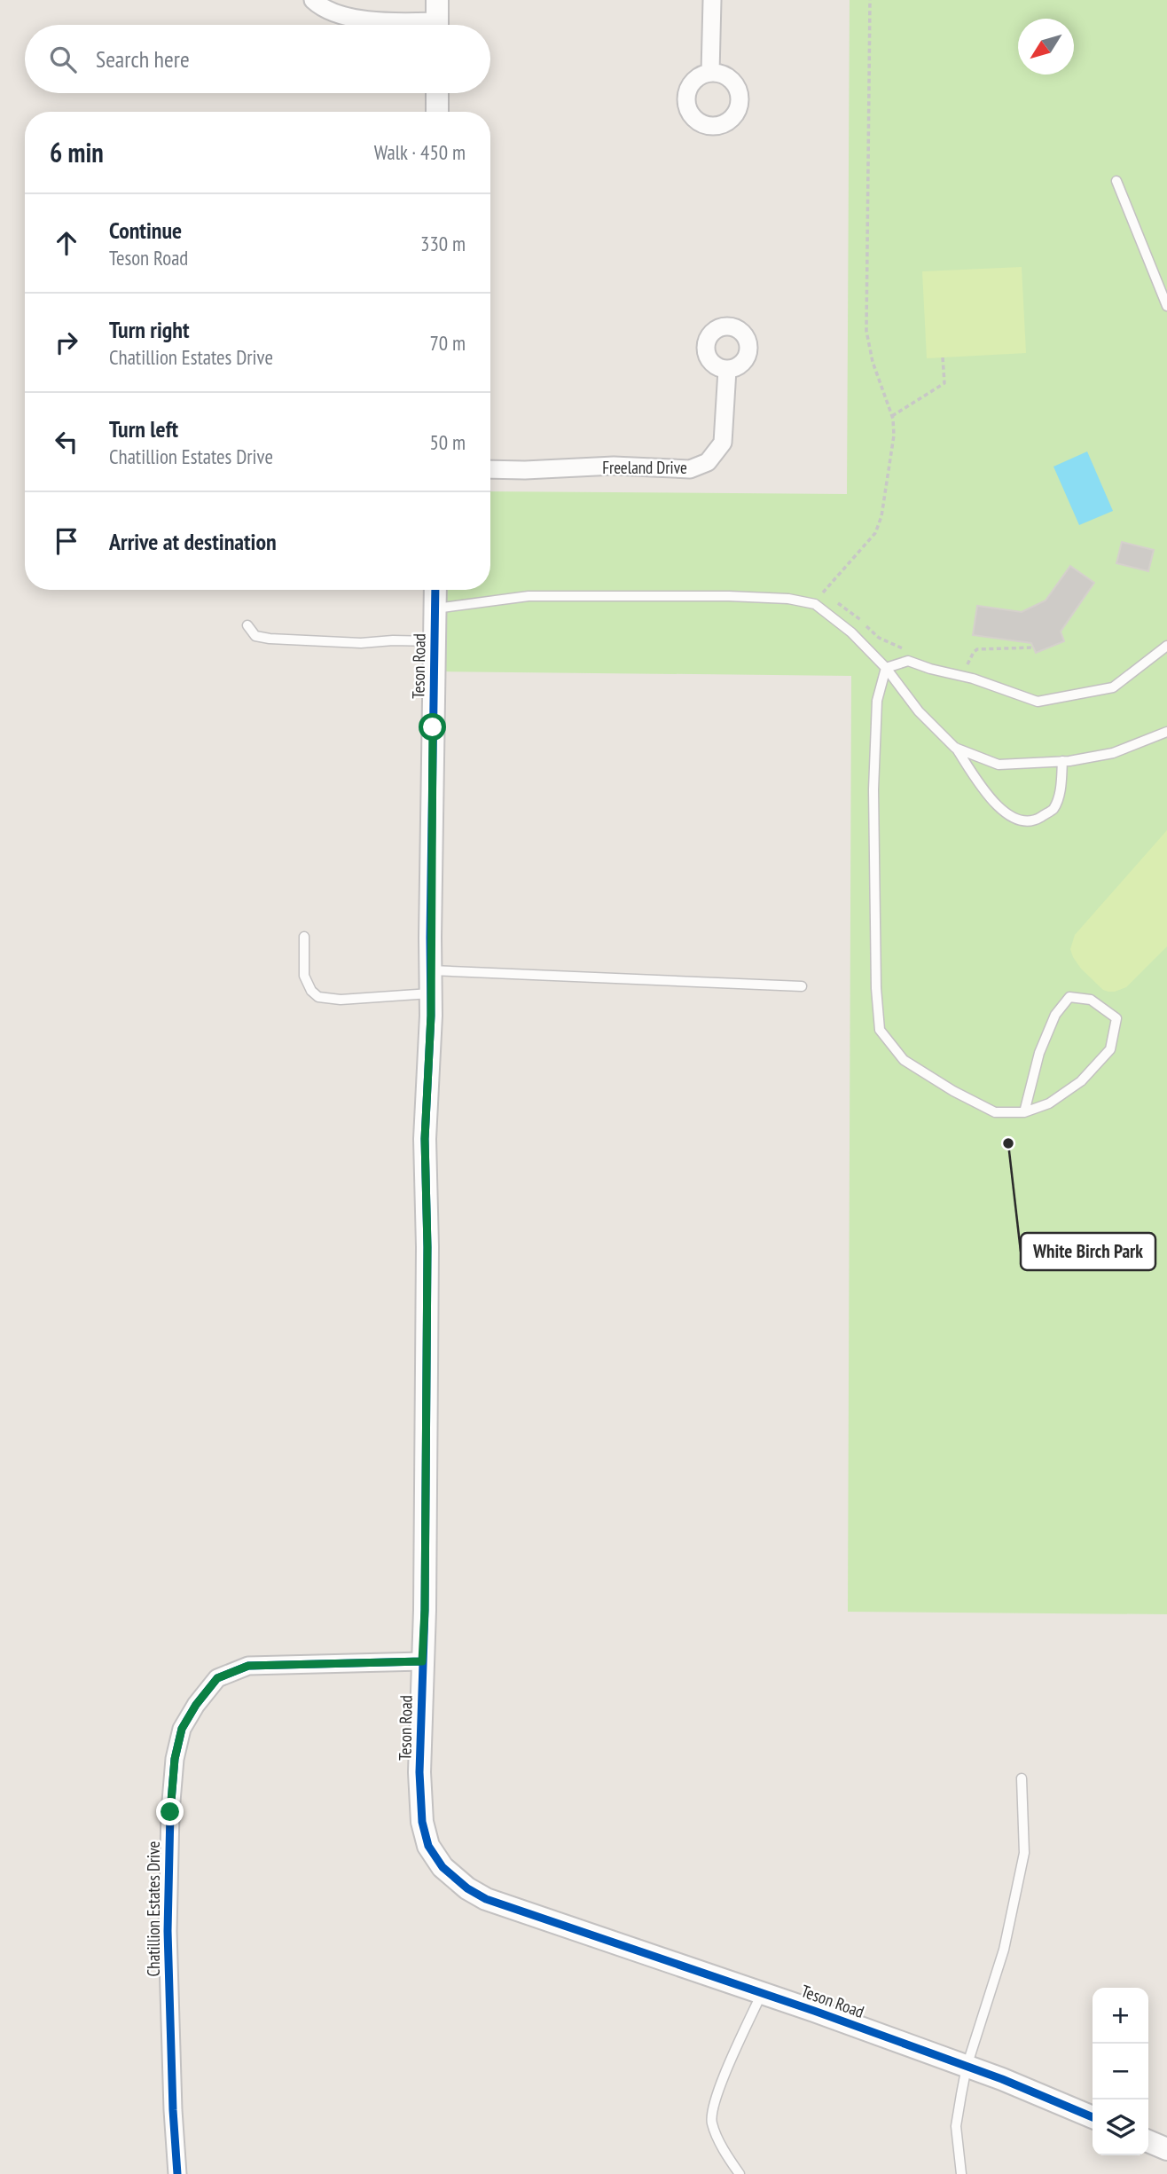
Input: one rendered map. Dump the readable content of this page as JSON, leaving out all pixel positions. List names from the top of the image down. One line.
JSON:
{"streets":{"street":["Freeland Drive","Teson Road","Chatillion Estates Drive"]},"crossings":[["Teson Road","Chatillion Estates Drive"]],"places":["White Birch Park"],"north":"bottom left","page":{"search":"Search here","heading":["6 min","Walk · 450 m"],"list":[["Continue","Teson Road","330 m"],["Turn right","Chatillion Estates Drive","70 m"],["Turn left","Chatillion Estates Drive","50 m"],"Arrive at destination"],"map_buttons":["+","−"]}}
